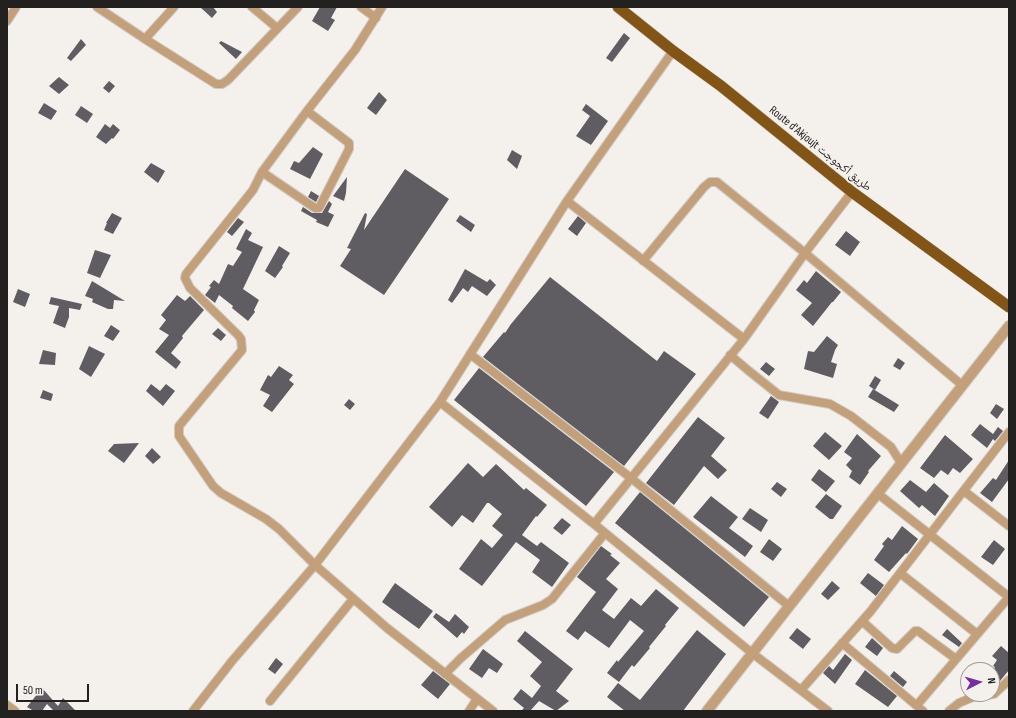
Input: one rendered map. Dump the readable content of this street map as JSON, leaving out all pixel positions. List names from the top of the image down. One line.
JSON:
{"streets":{"highway":["Route d'Akjoujt طريق أكجوجت"]},"scale_bar":"50 m","north":"right"}
